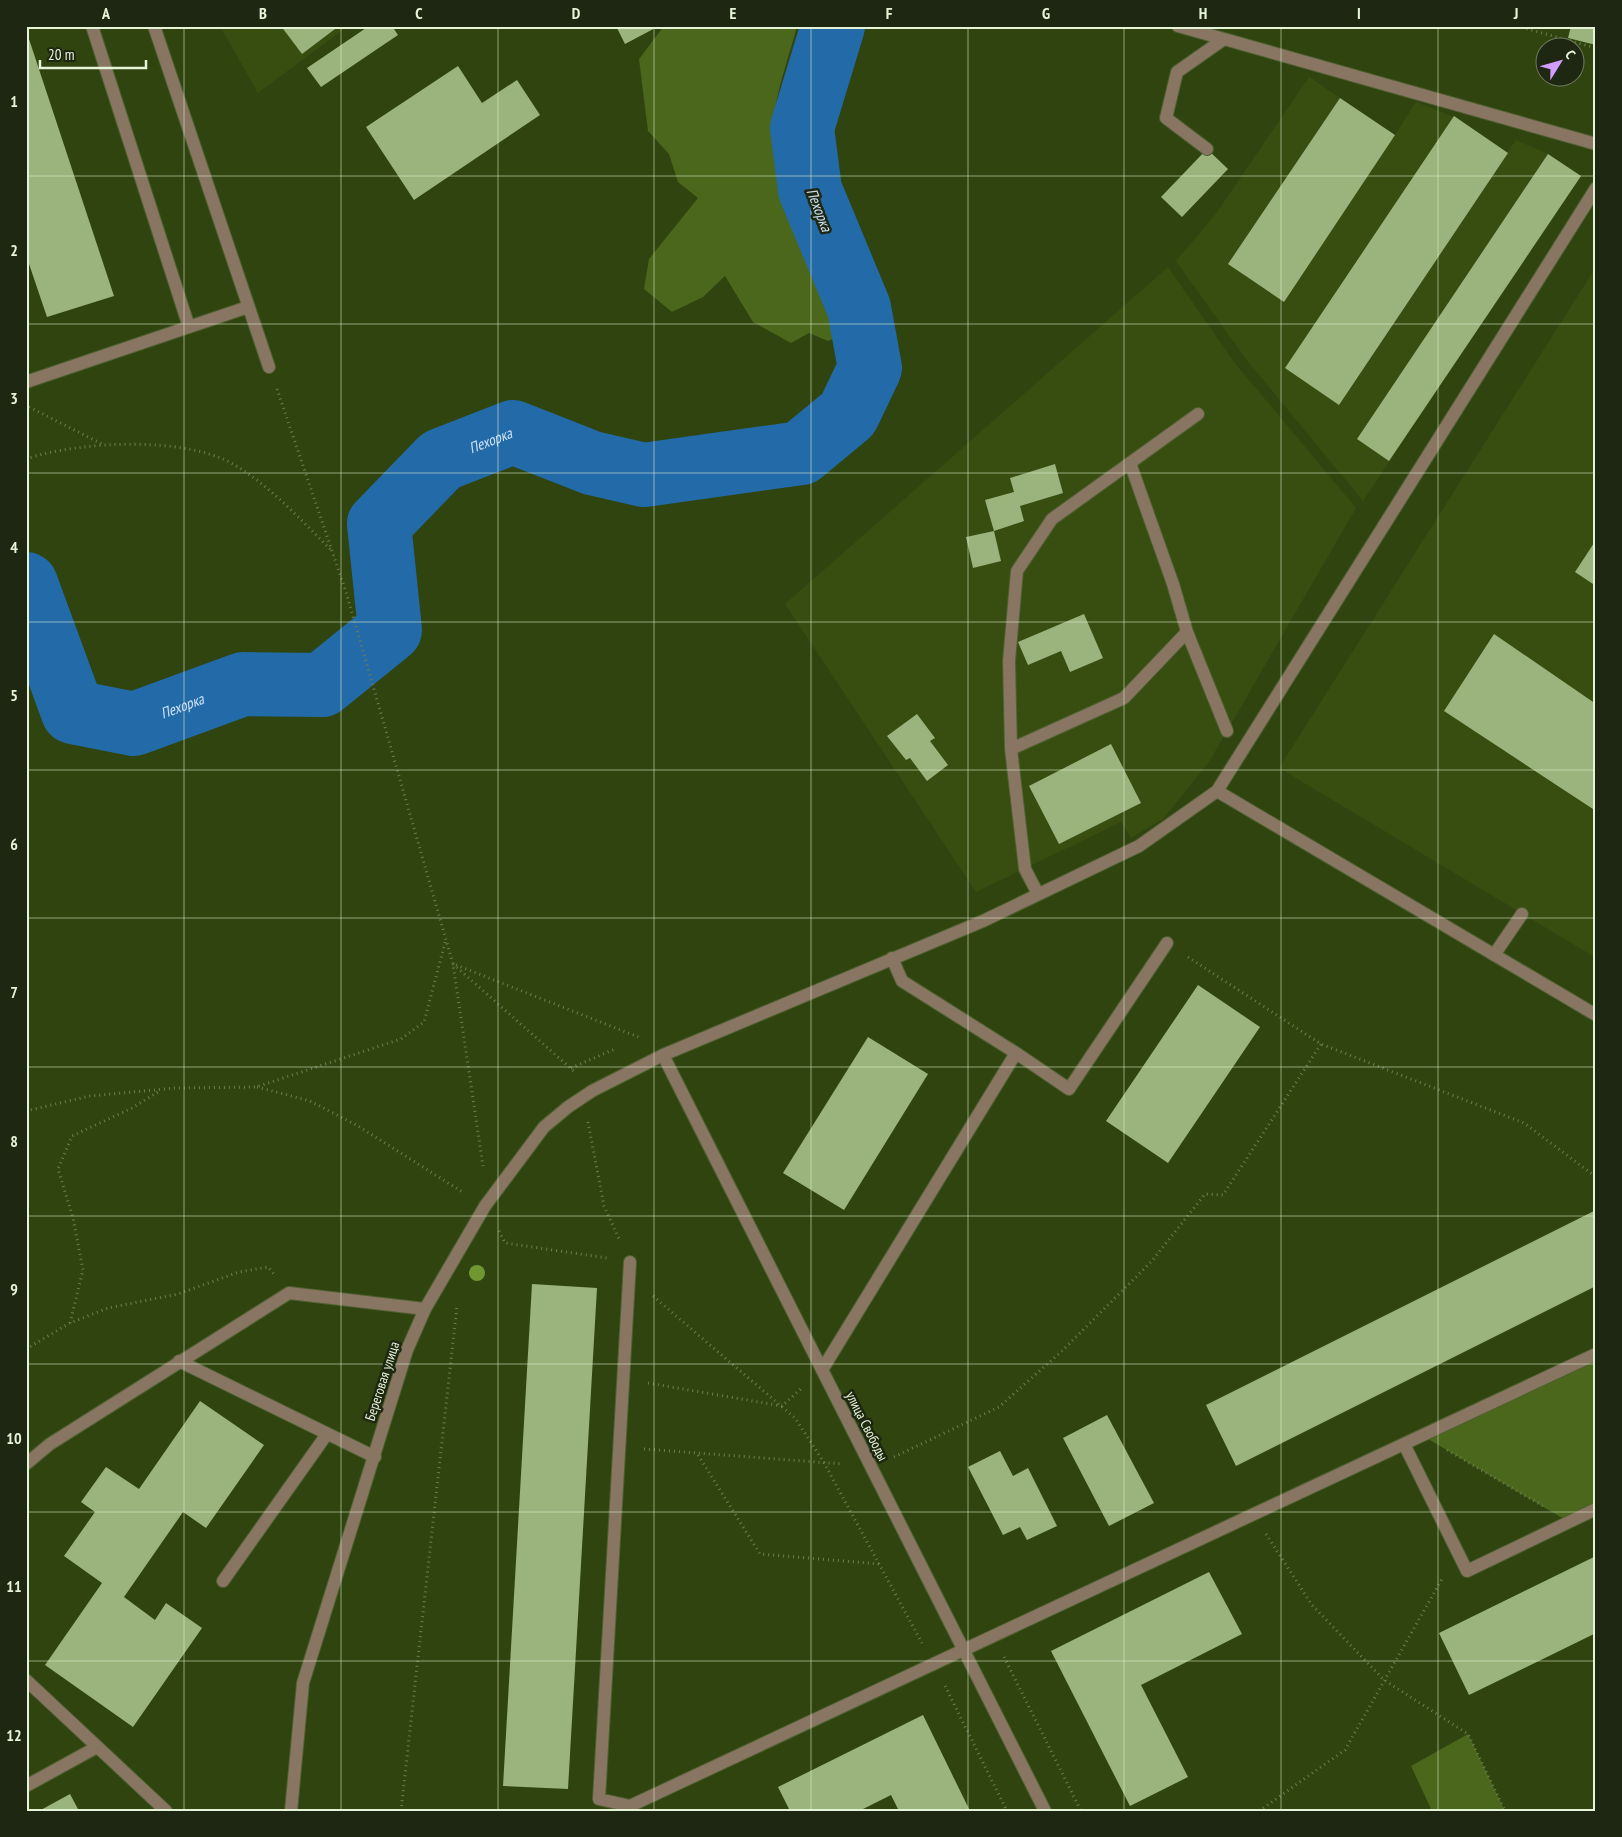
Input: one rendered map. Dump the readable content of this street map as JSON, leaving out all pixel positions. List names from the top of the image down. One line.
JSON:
{"streets":{"street":["Береговая улица","улица Свободы"]},"crossings":[["Береговая улица","улица Свободы"]],"water":["Пехорка"],"scale_bar":"20 m","north":"top right","grid":{"columns":["A","B","C","D","E","F","G","H","I","J"],"rows":["1","2","3","4","5","6","7","8","9","10","11","12"]}}
